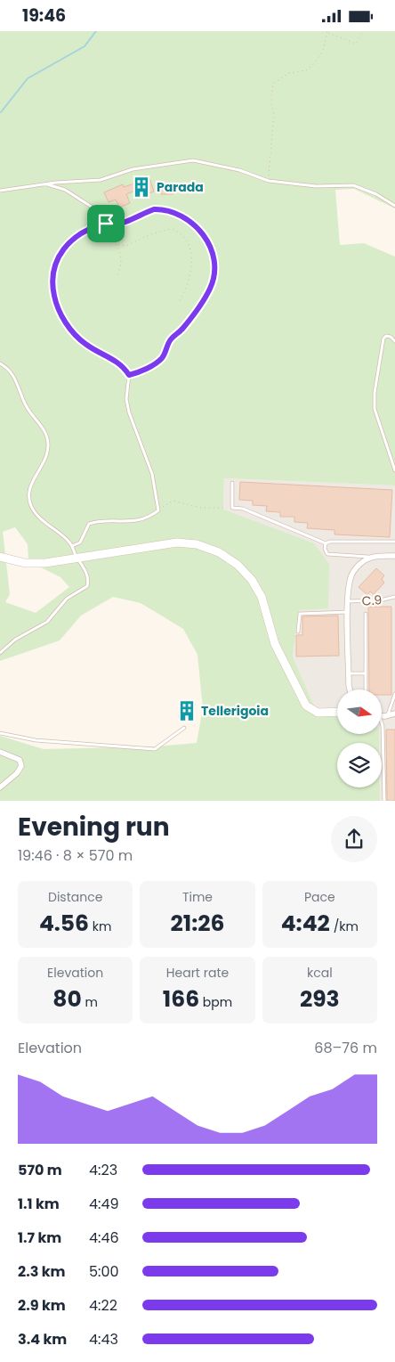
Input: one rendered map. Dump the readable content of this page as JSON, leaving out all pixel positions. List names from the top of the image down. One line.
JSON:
{"streets":{"lane":["C.9"]},"places":{"building":["Parada","Tellerigoia"]},"north":"right","page":{"status":"19:46","heading":["Evening run","19:46 · 8 × 570 m"],"stats":[["Distance","4.56 km"],["Time","21:26"],["Pace","4:42 /km"],["Elevation","80 m"],["Heart rate","166 bpm"],["kcal","293"]],"chart":["Elevation","68–76 m"],"list":[{"name":"570 m","note":"4:23"},{"name":"1.1 km","note":"4:49"},{"name":"1.7 km","note":"4:46"},{"name":"2.3 km","note":"5:00"},{"name":"2.9 km","note":"4:22"},{"name":"3.4 km","note":"4:43"}]}}
